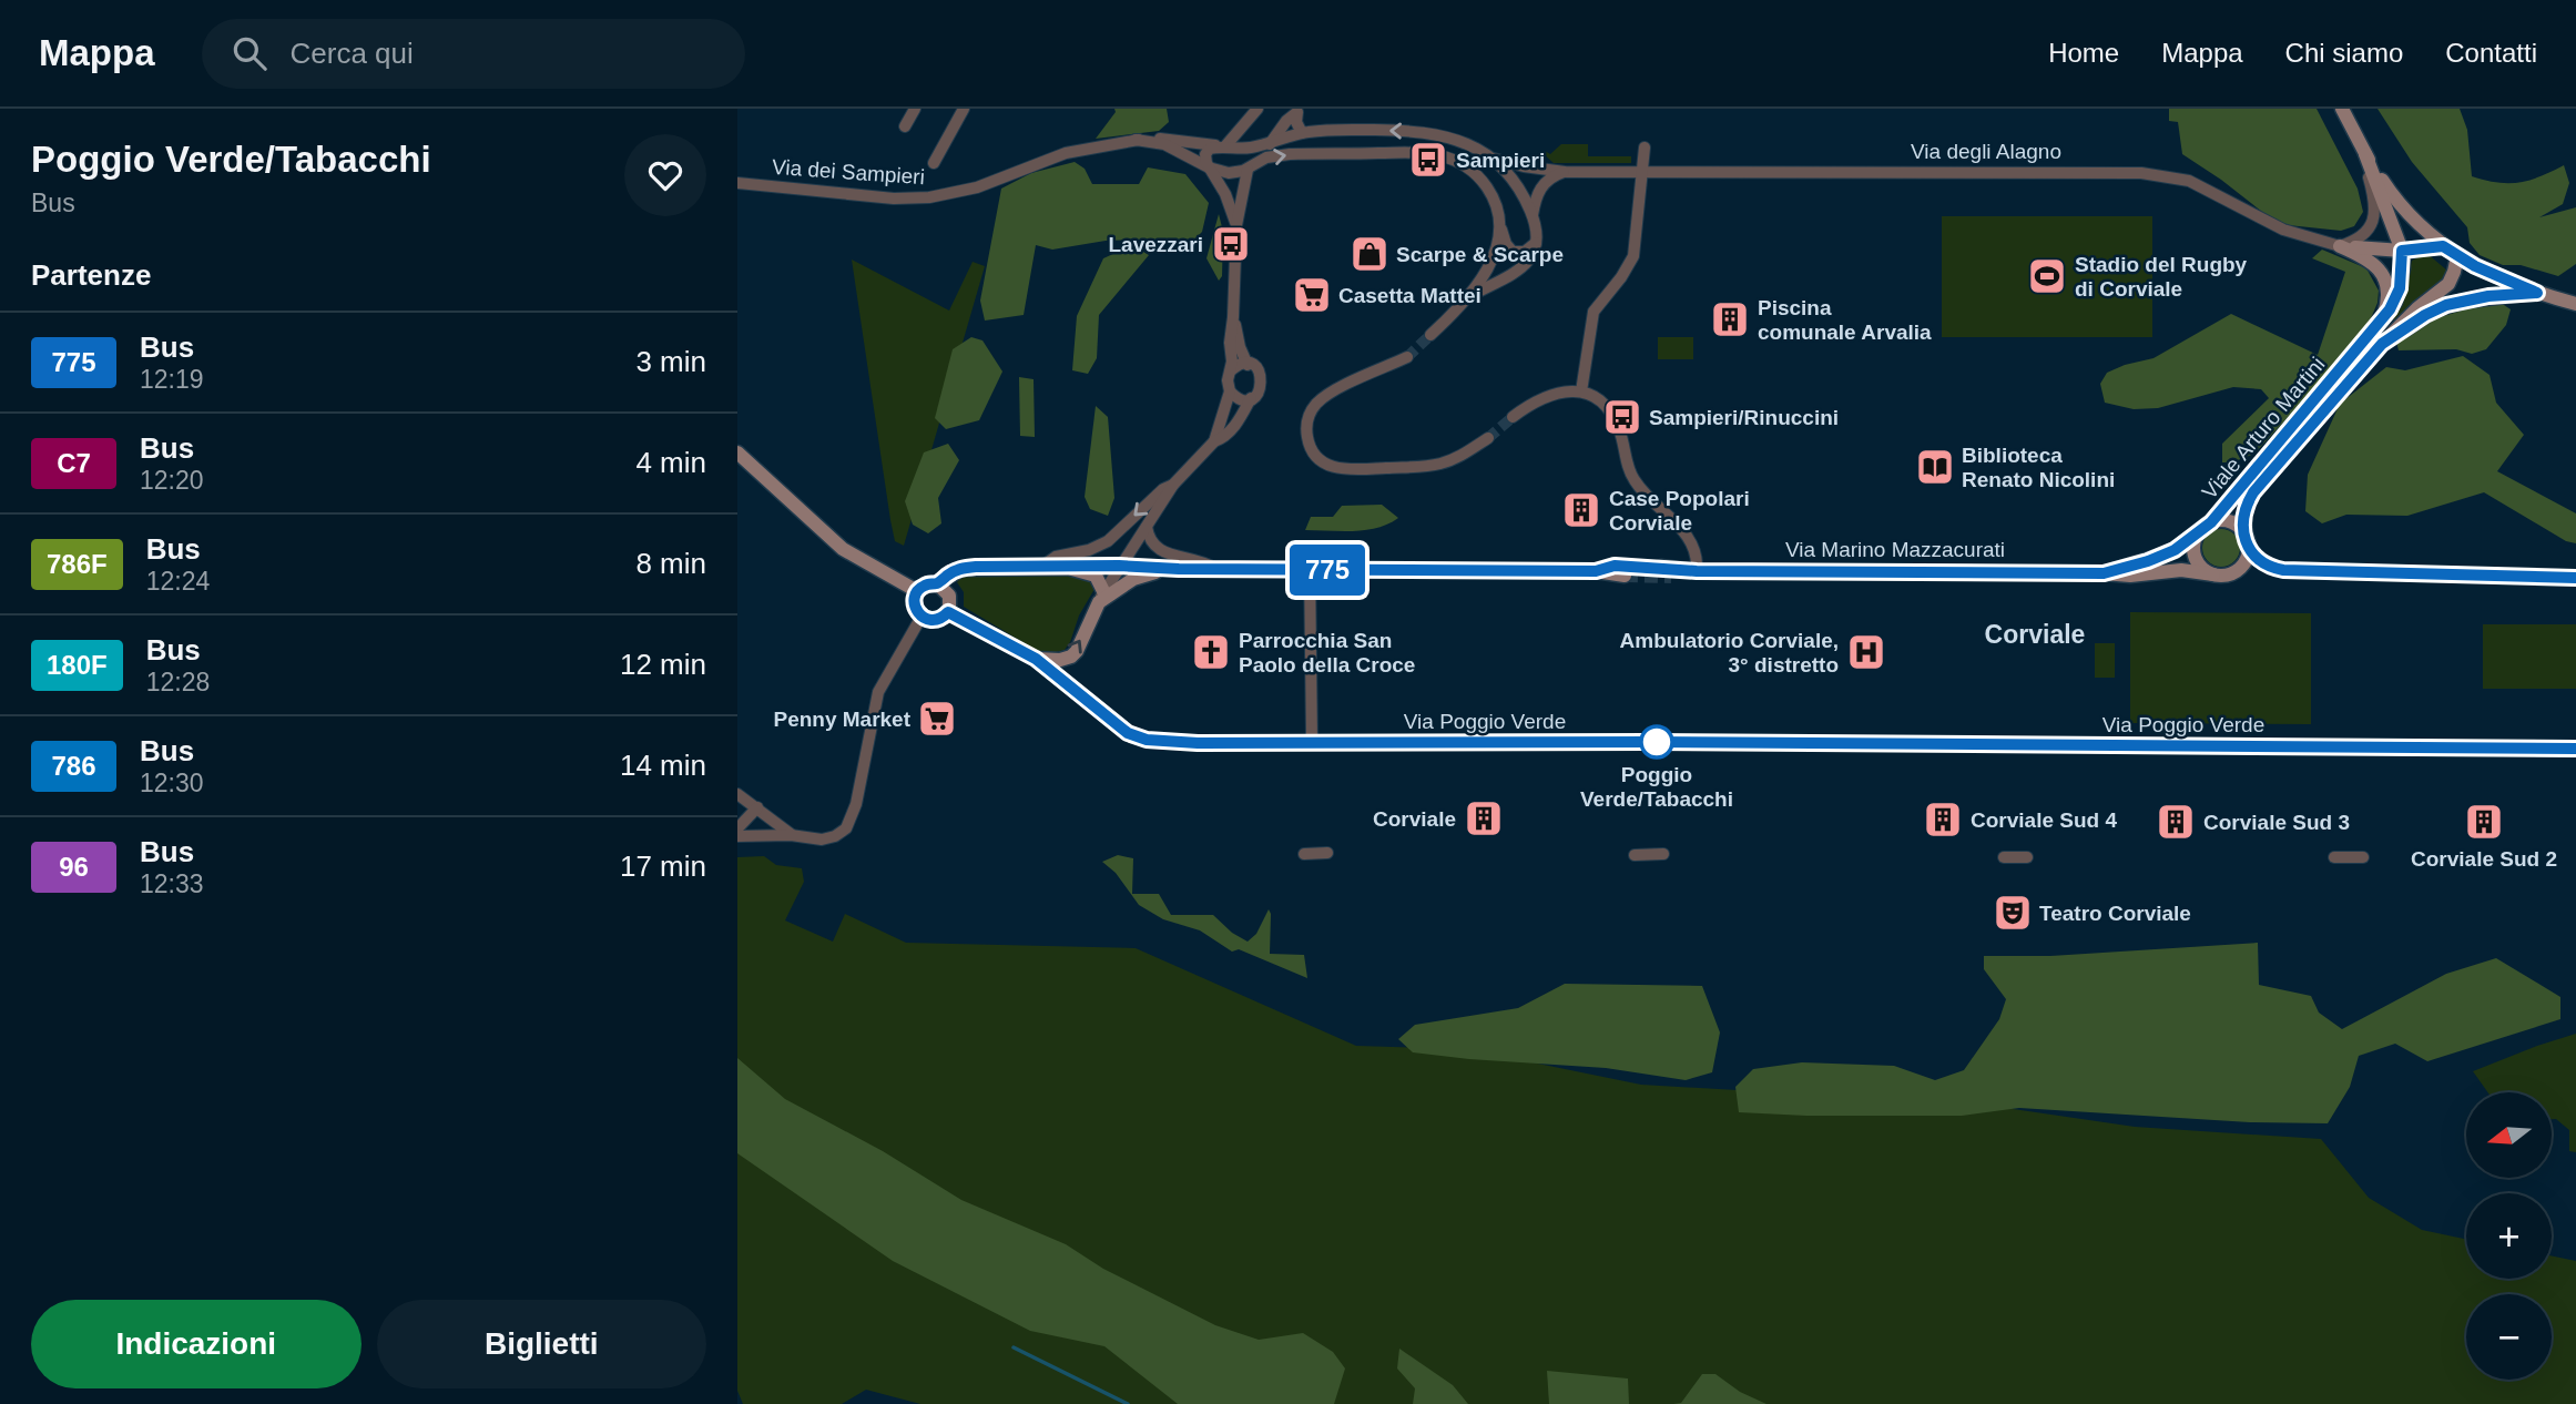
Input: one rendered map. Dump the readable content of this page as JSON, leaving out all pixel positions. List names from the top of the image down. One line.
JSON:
{"streets":{"street":["Via degli Alagno","Via dei Sampieri","Viale Arturo Martini","Via Marino Mazzacurati","Via Poggio Verde"]},"crossings":[["Via degli Alagno","Via dei Sampieri"],["Via degli Alagno","Viale Arturo Martini"],["Viale Arturo Martini","Via Marino Mazzacurati"]],"districts":["Corviale"],"places":{"bus stop":["Sampieri","Lavezzari","Sampieri/Rinuccini"],"shop":["Scarpe & Scarpe"],"sports":["Stadio del Rugby di Corviale"],"supermarket":["Casetta Mattei","Penny Market"],"building":["Piscina comunale Arvalia","Case Popolari Corviale","Corviale","Corviale Sud 4","Corviale Sud 3","Corviale Sud 2"],"library":["Biblioteca Renato Nicolini"],"church":["Parrocchia San Paolo della Croce"],"hospital":["Ambulatorio Corviale, 3° distretto"],"other":["Poggio Verde/Tabacchi"],"theatre":["Teatro Corviale"]},"lines":["bus line 775"],"north":"left","page":{"header":"Mappa","search":"Cerca qui","nav":["Home","Mappa","Chi siamo","Contatti"],"heading":[["Poggio Verde/Tabacchi","Bus"],"Partenze"],"on_map":"775","list":[{"mark":"775","name":"Bus","note":"12:19","value":"3 min"},{"mark":"C7","name":"Bus","note":"12:20","value":"4 min"},{"mark":"786F","name":"Bus","note":"12:24","value":"8 min"},{"mark":"180F","name":"Bus","note":"12:28","value":"12 min"},{"mark":"786","name":"Bus","note":"12:30","value":"14 min"},{"mark":"96","name":"Bus","note":"12:33","value":"17 min"}],"map_buttons":["+","−"],"buttons":["Indicazioni","Biglietti"]}}
